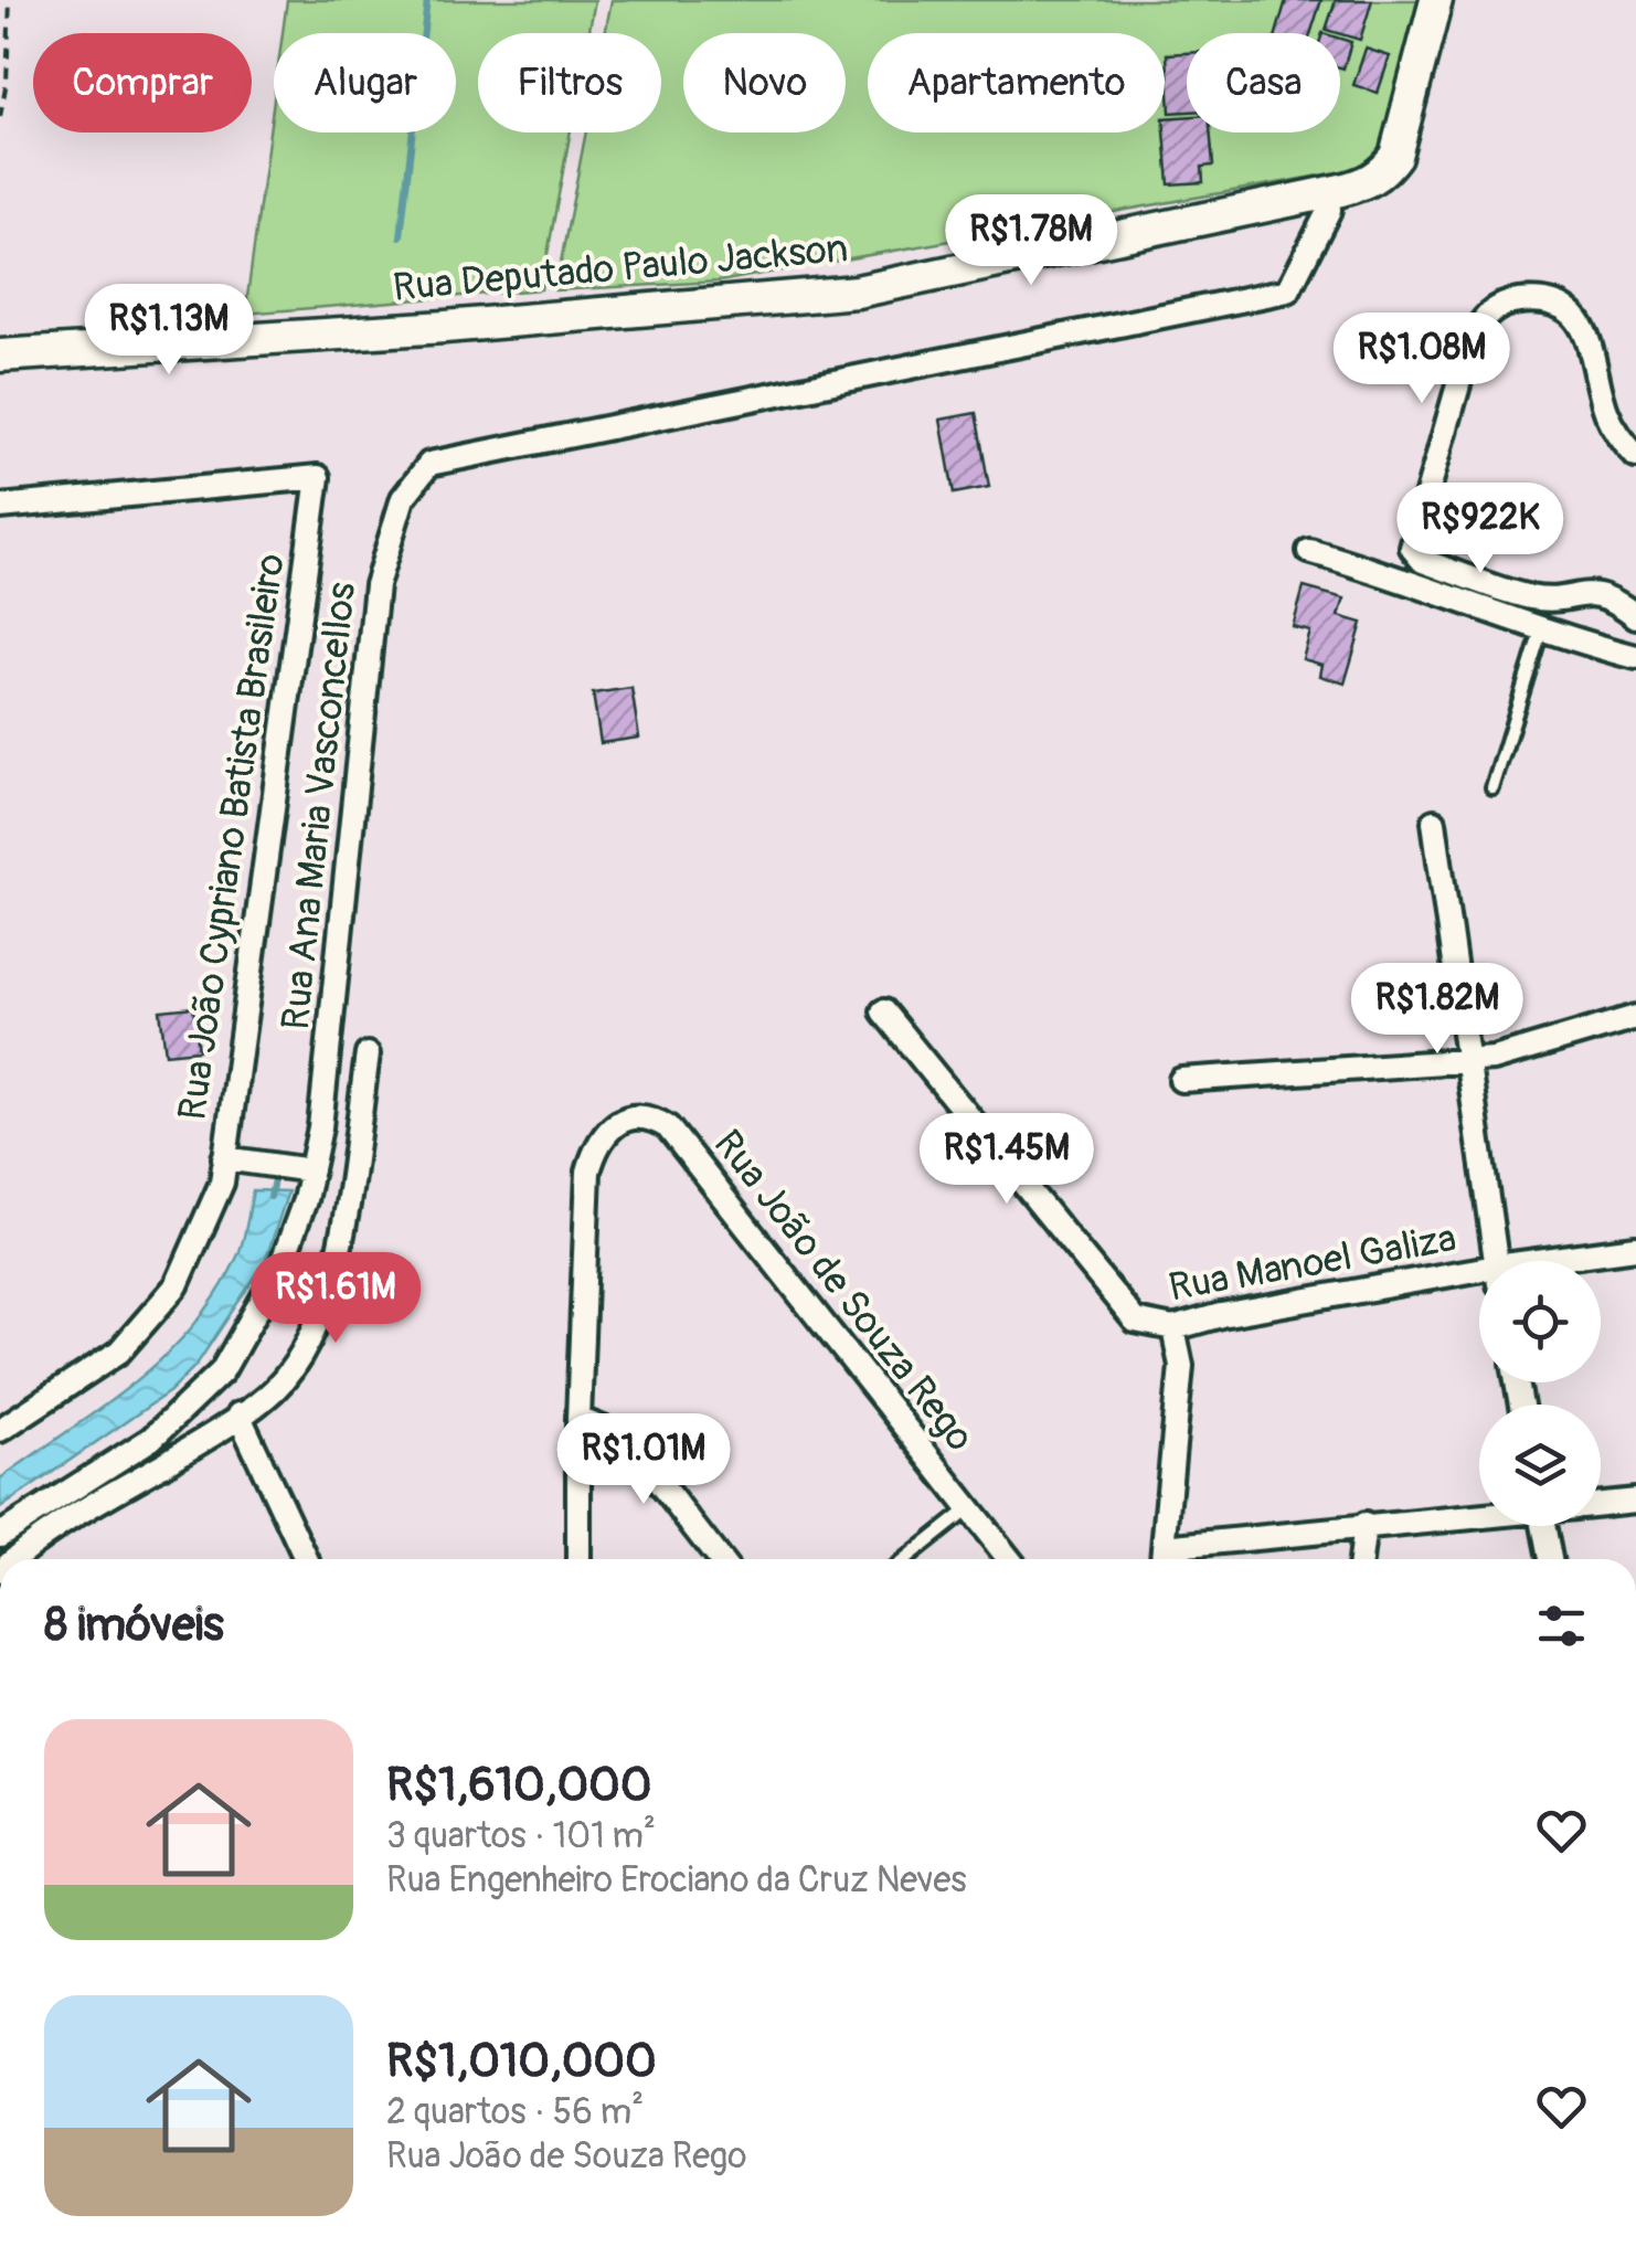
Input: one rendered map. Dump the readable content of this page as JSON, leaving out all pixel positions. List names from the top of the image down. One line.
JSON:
{"streets":{"main road":["Rua Deputado Paulo Jackson"],"street":["Rua Ana Maria Vasconcellos","Rua João Cypriano Batista Brasileiro","Rua Manoel Galiza","Rua João de Souza Rego"]},"crossings":[["Rua Deputado Paulo Jackson","Rua Ana Maria Vasconcellos"]],"page":{"chip":["Comprar","Alugar","Filtros","Novo","Apartamento","Casa"],"price":["R$1.78M","R$1.13M","R$1.08M","R$922K","R$1.82M","R$1.45M","R$1.61M","R$1.01M"],"heading":"8 imóveis","list":[{"name":"R$1,610,000","note":"3 quartos · 101 m² · Rua Engenheiro Erociano da Cruz Neves"},{"name":"R$1,010,000","note":"2 quartos · 56 m² · Rua João de Souza Rego"}]}}
